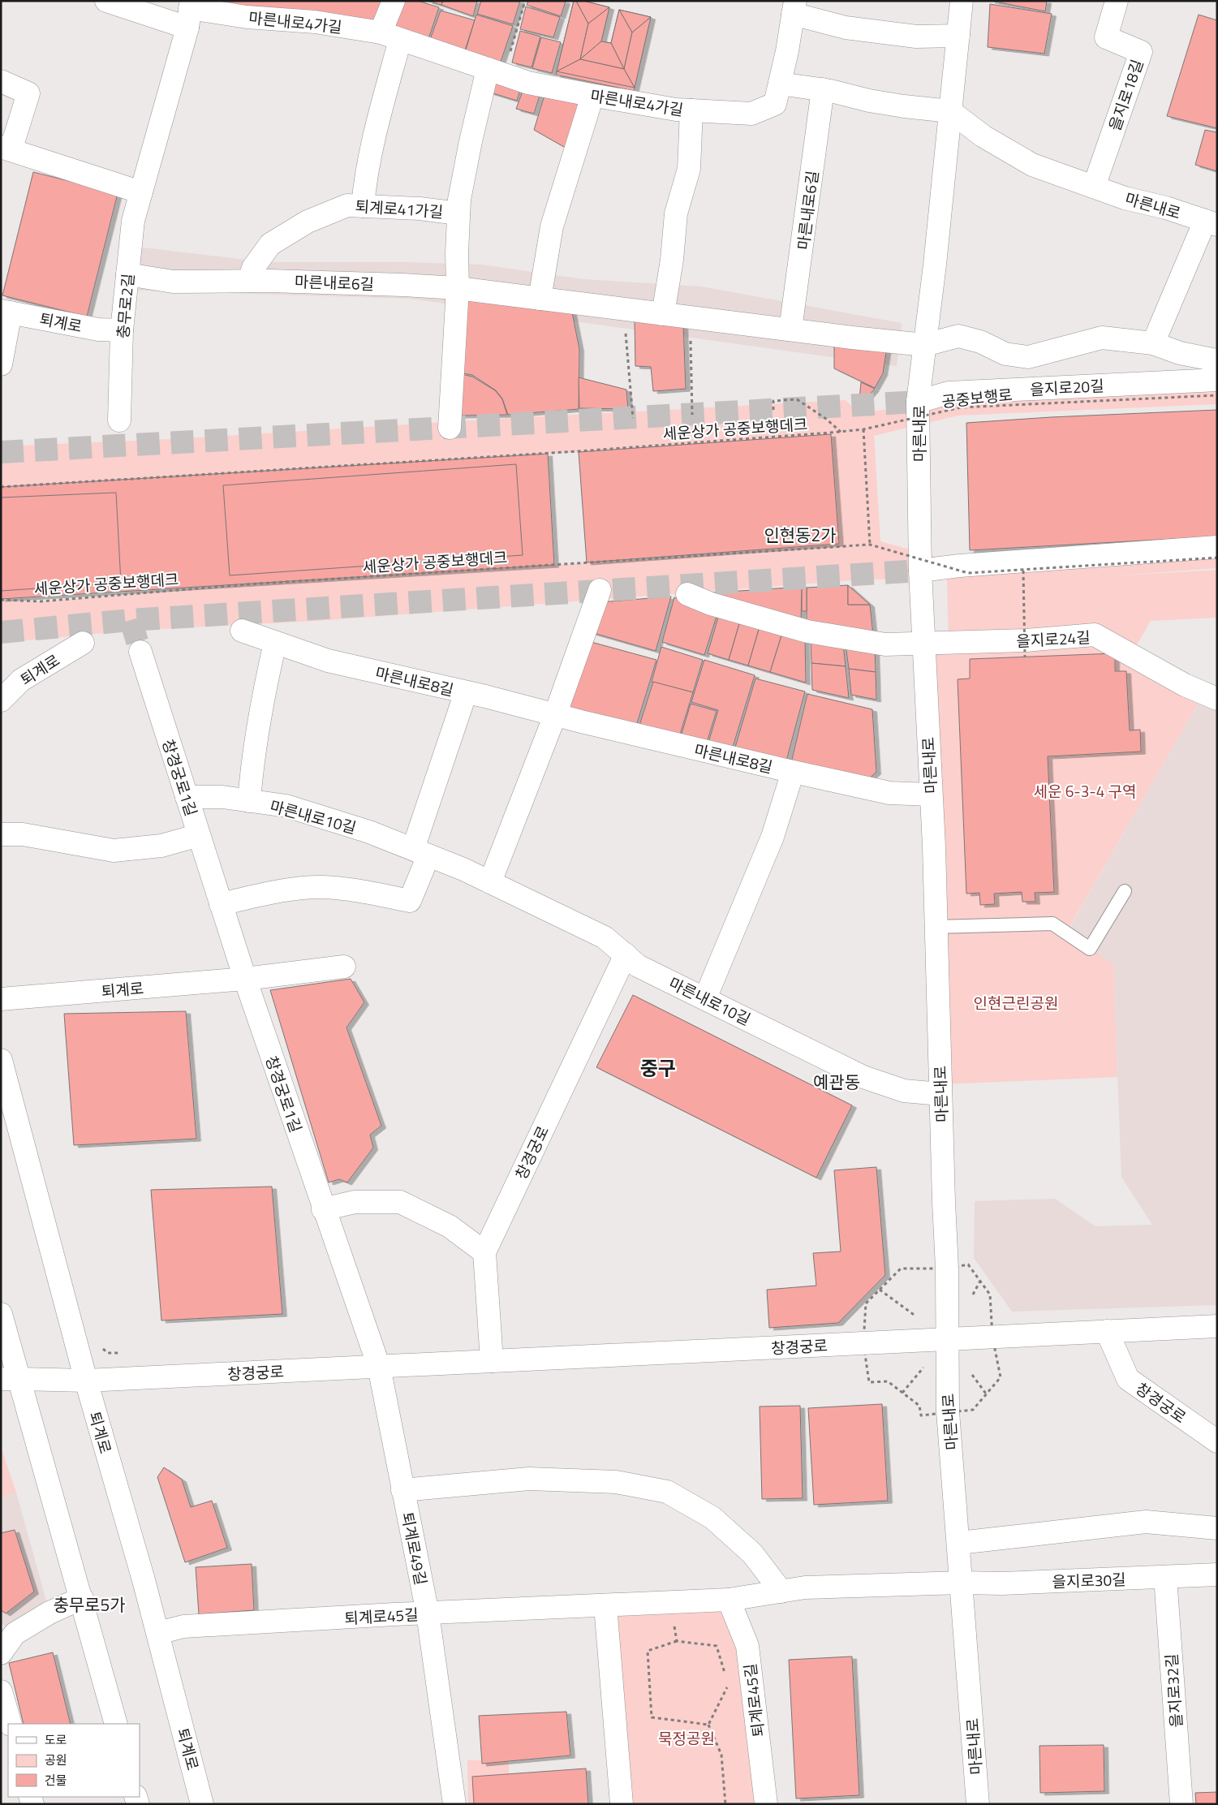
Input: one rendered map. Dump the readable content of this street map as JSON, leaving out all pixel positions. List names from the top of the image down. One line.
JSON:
{"streets":{"street":["마른내로4가길","을지로18길","마른내로","퇴계로41가길","마른내로6길","충무로2길","퇴계로","을지로20길","을지로24길","마른내로8길","창경궁로1길","마른내로10길","창경궁로","퇴계로49길","을지로30길","퇴계로45길","을지로32길"],"path":["공중보행로","세운상가 공중보행데크"]},"crossings":[["마른내로4가길","퇴계로41가길"],["마른내로4가길","충무로2길"],["을지로18길","마른내로"],["마른내로","마른내로6길"],["마른내로","을지로20길"],["마른내로","을지로24길"],["마른내로","마른내로8길"],["마른내로","마른내로10길"],["마른내로","창경궁로"],["마른내로","을지로30길"],["마른내로","퇴계로45길"],["퇴계로41가길","마른내로6길"],["마른내로6길","충무로2길"],["충무로2길","퇴계로"],["퇴계로","창경궁로1길"],["퇴계로","창경궁로"],["퇴계로","퇴계로45길"],["공중보행로","세운상가 공중보행데크"],["마른내로8길","마른내로10길"],["창경궁로1길","마른내로10길"],["창경궁로1길","창경궁로"],["창경궁로1길","퇴계로49길"],["마른내로10길","창경궁로"],["창경궁로","퇴계로49길"],["퇴계로49길","퇴계로45길"],["을지로30길","퇴계로45길"],["을지로30길","을지로32길"]],"districts":["인현동2가","중구","예관동","충무로5가"],"parks":["세운 6-3-4 구역","인현근린공원","묵정공원"],"legend":["도로","공원","건물"]}
